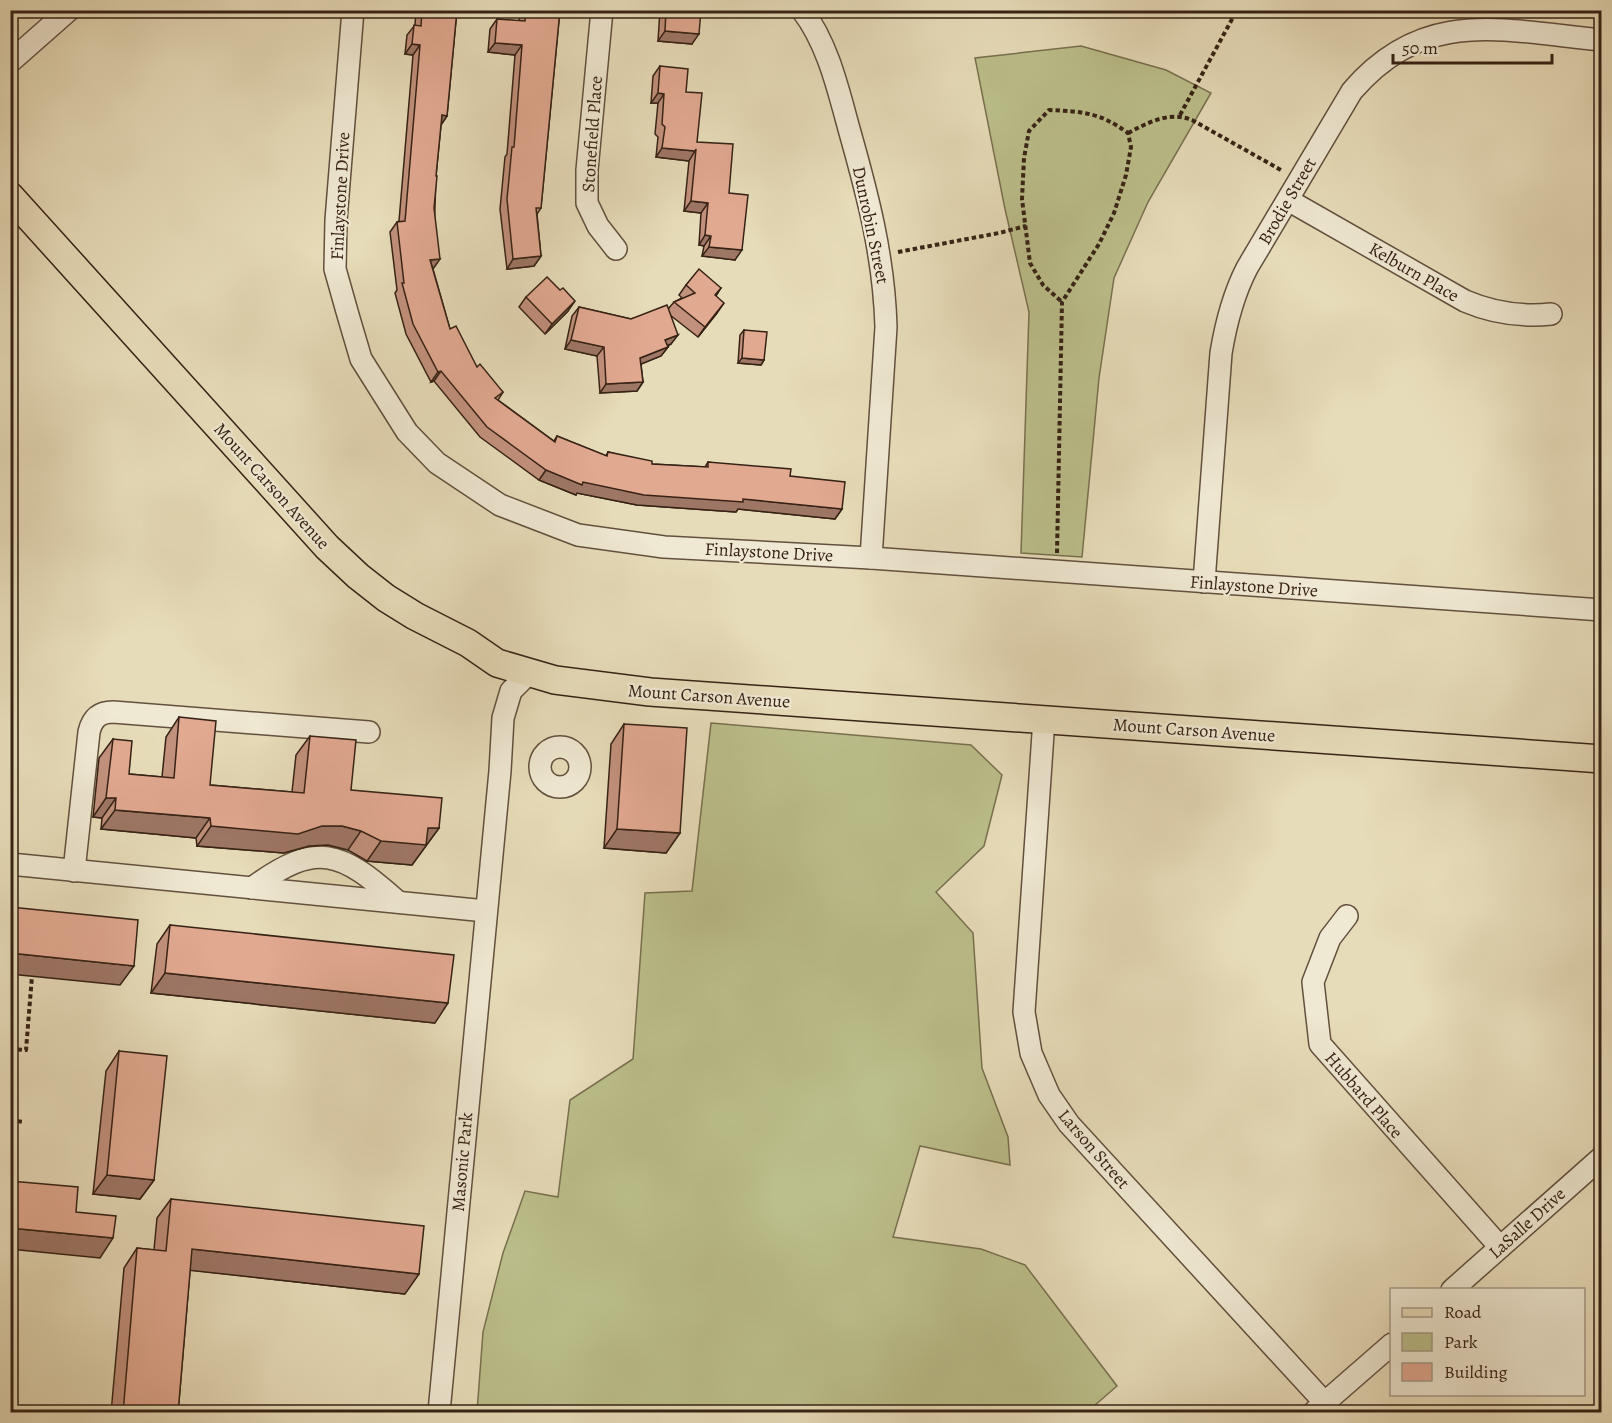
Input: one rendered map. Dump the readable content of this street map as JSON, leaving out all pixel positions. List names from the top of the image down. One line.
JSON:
{"streets":{"main road":["Mount Carson Avenue"],"street":["Stonefield Place","Finlaystone Drive","Brodie Street","Dunrobin Street","Kelburn Place","Hubbard Place","Larson Street","Masonic Park","LaSalle Drive"]},"crossings":[["Finlaystone Drive","Brodie Street"],["Finlaystone Drive","Dunrobin Street"],["Brodie Street","Kelburn Place"],["Mount Carson Avenue","Larson Street"],["Mount Carson Avenue","Masonic Park"],["Hubbard Place","LaSalle Drive"]],"legend":["Road","Park","Building"],"scale_bar":"50 m"}
